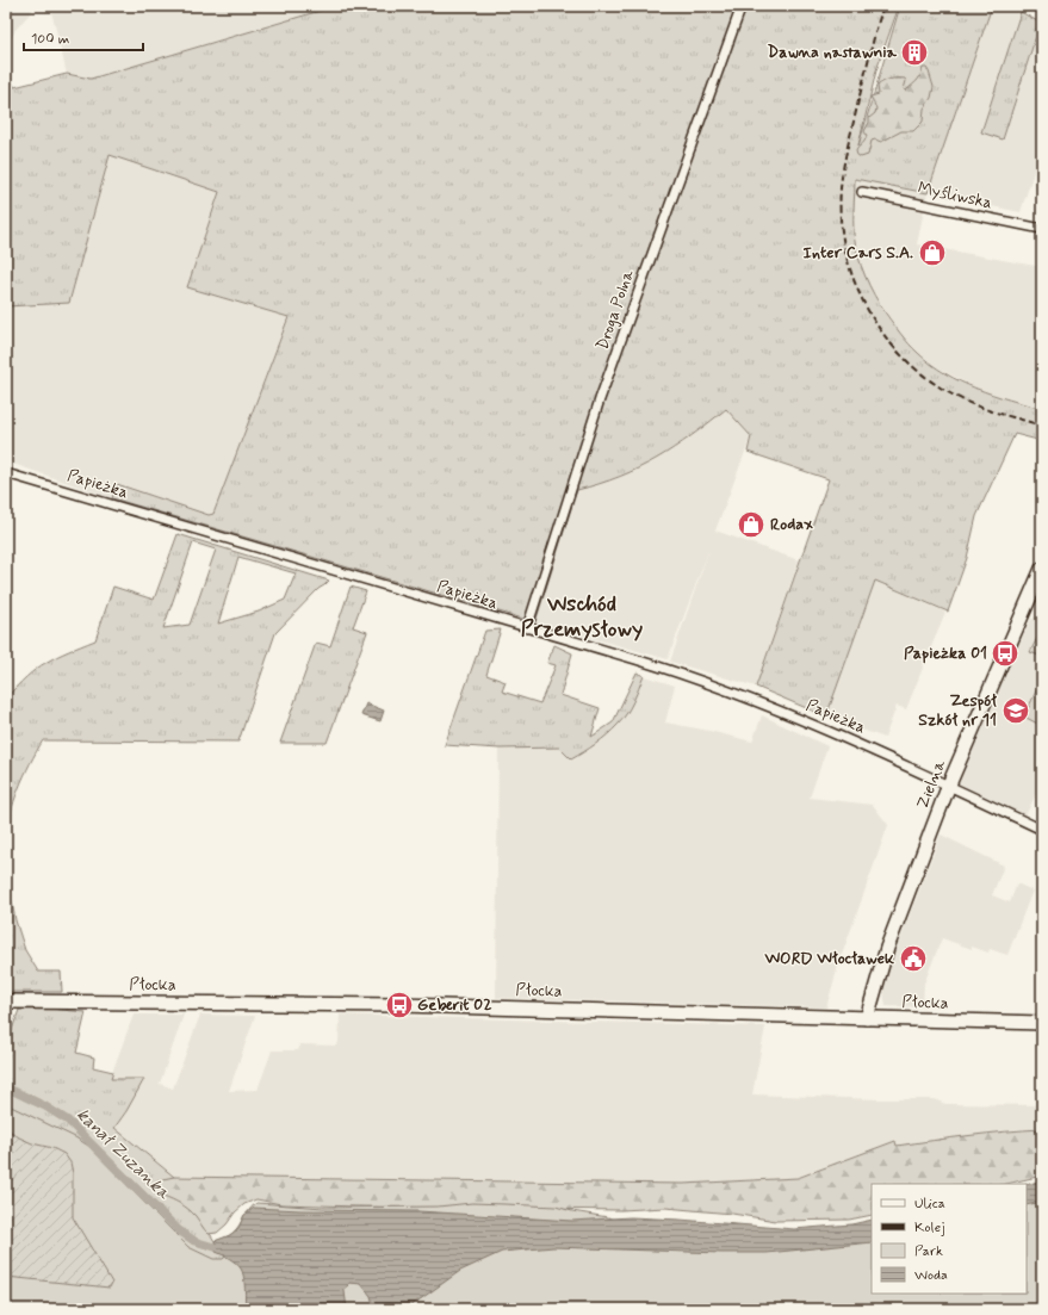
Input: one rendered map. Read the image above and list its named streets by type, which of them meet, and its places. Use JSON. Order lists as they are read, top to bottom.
{
  "streets": {
    "street": [
      "Myśliwska",
      "Droga Polna",
      "Papieżka",
      "Zielna",
      "Płocka"
    ]
  },
  "crossings": [
    ["Droga Polna", "Papieżka"],
    ["Papieżka", "Zielna"],
    ["Zielna", "Płocka"]
  ],
  "districts": ["Wschód Przemysłowy"],
  "water": ["kanał Zuzanka"],
  "places": {
    "building": ["Dawna nastawnia"],
    "shop": ["Inter Cars S.A.", "Rodax"],
    "bus stop": ["Papieżka 01", "Geberit 02"],
    "school or university": ["Zespół Szkół nr 11"],
    "public building": ["WORD Włocławek"]
  },
  "legend": [
    "Ulica",
    "Kolej",
    "Park",
    "Woda"
  ],
  "scale_bar": "100 m"
}
